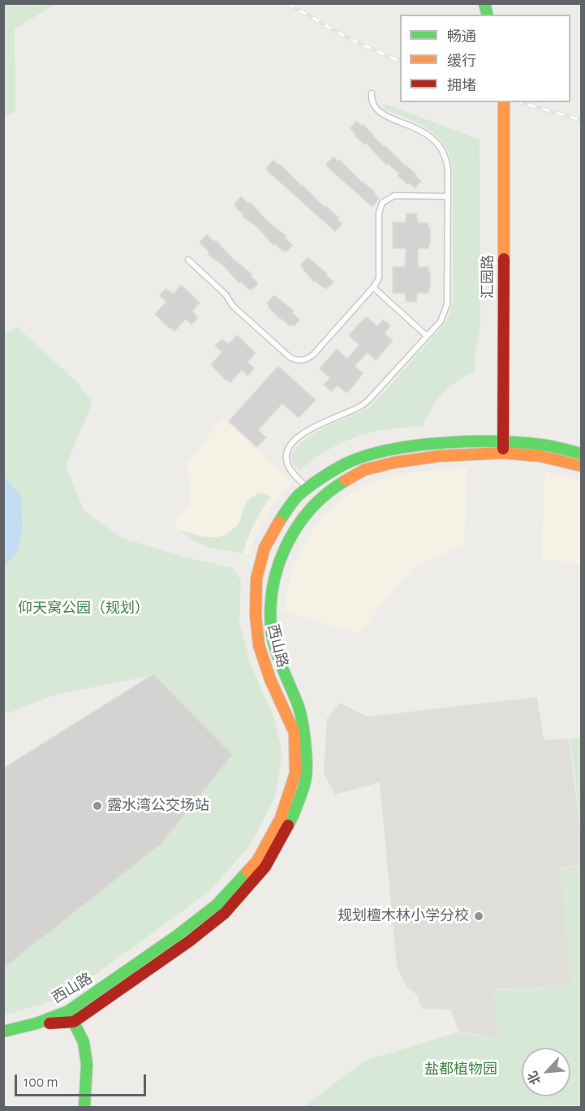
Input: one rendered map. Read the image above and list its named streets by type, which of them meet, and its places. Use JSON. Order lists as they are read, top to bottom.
{
  "streets": {
    "main road": ["汇园路", "西山路"]
  },
  "crossings": [
    ["汇园路", "西山路"]
  ],
  "parks": ["仰天窝公园（规划）", "盐都植物园"],
  "places": ["露水湾公交场站", "规划檀木林小学分校"],
  "legend": ["畅通", "缓行", "拥堵"],
  "scale_bar": "100 m",
  "north": "bottom left"
}
